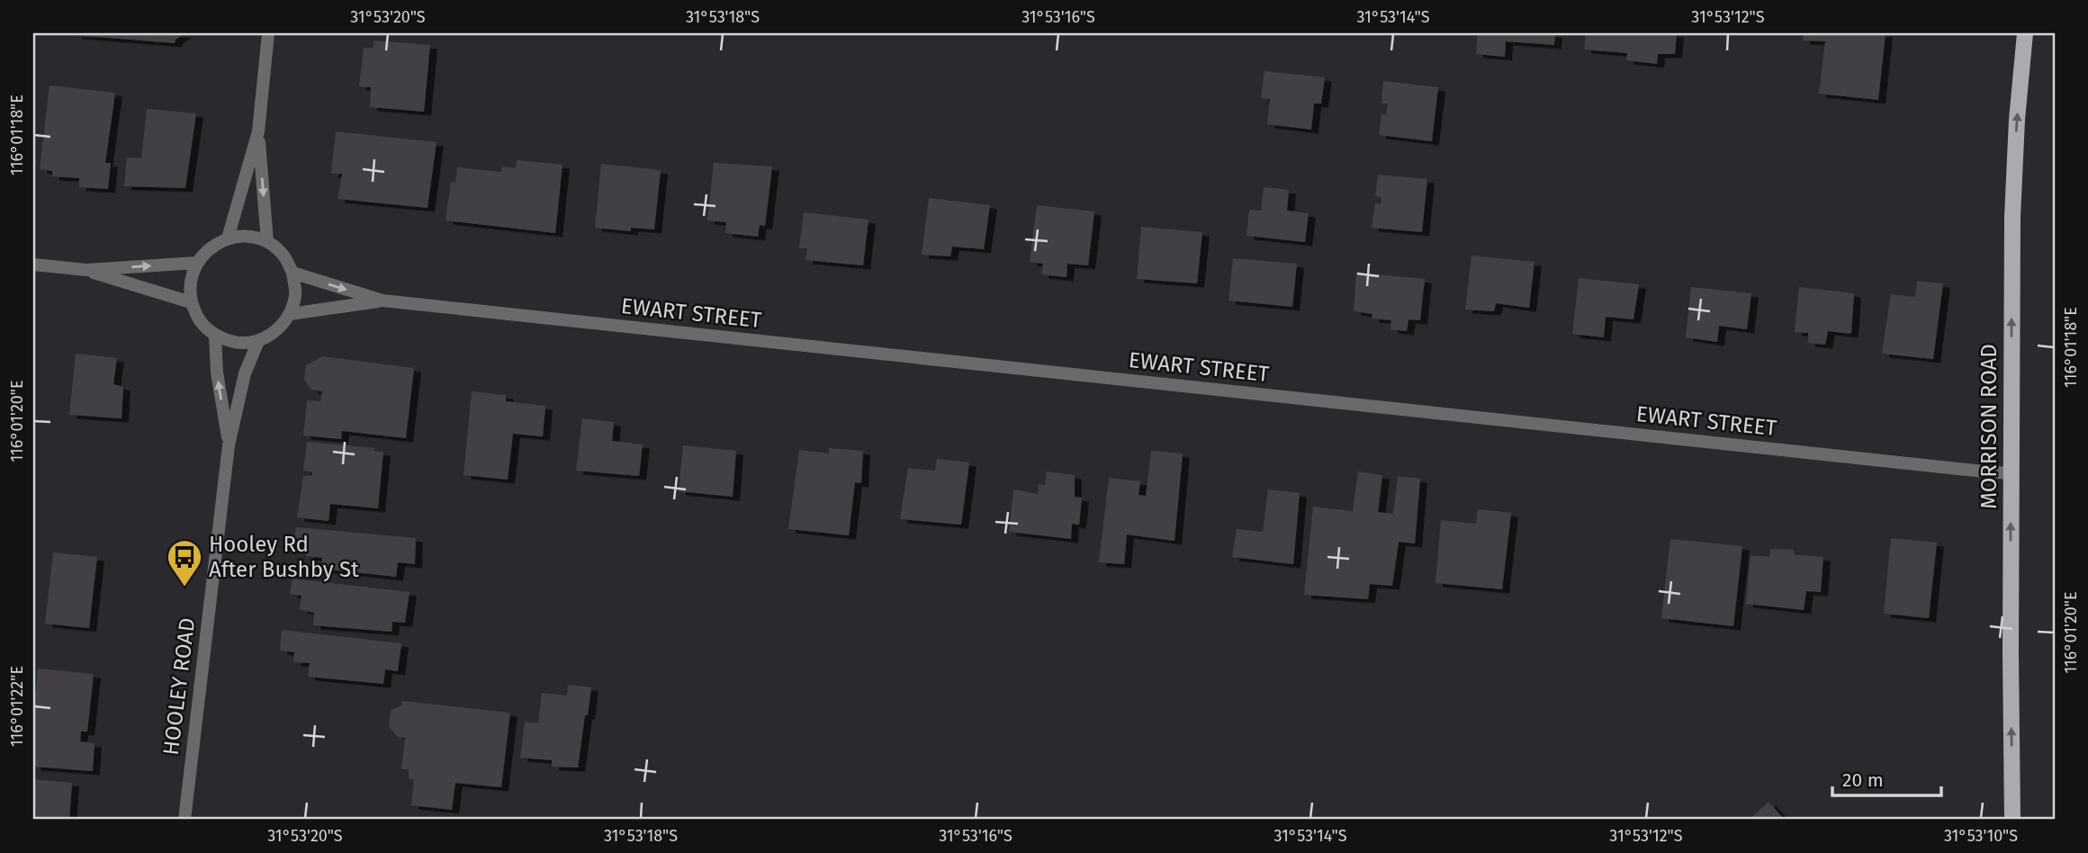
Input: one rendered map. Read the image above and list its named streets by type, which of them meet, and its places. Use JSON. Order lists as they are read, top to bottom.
{
  "streets": {
    "main road": ["MORRISON ROAD"],
    "street": ["EWART STREET", "HOOLEY ROAD"]
  },
  "crossings": [
    ["EWART STREET", "MORRISON ROAD"],
    ["EWART STREET", "HOOLEY ROAD"]
  ],
  "one_way": ["MORRISON ROAD"],
  "places": {
    "bus stop": ["Hooley Rd After Bushby St"]
  },
  "scale_bar": "20 m",
  "coordinates": [
    "31°53'20\"S",
    "31°53'18\"S",
    "31°53'16\"S",
    "31°53'14\"S",
    "31°53'12\"S",
    "116°01'18\"E",
    "116°01'20\"E",
    "116°01'22\"E",
    "31°53'10\"S"
  ]
}
